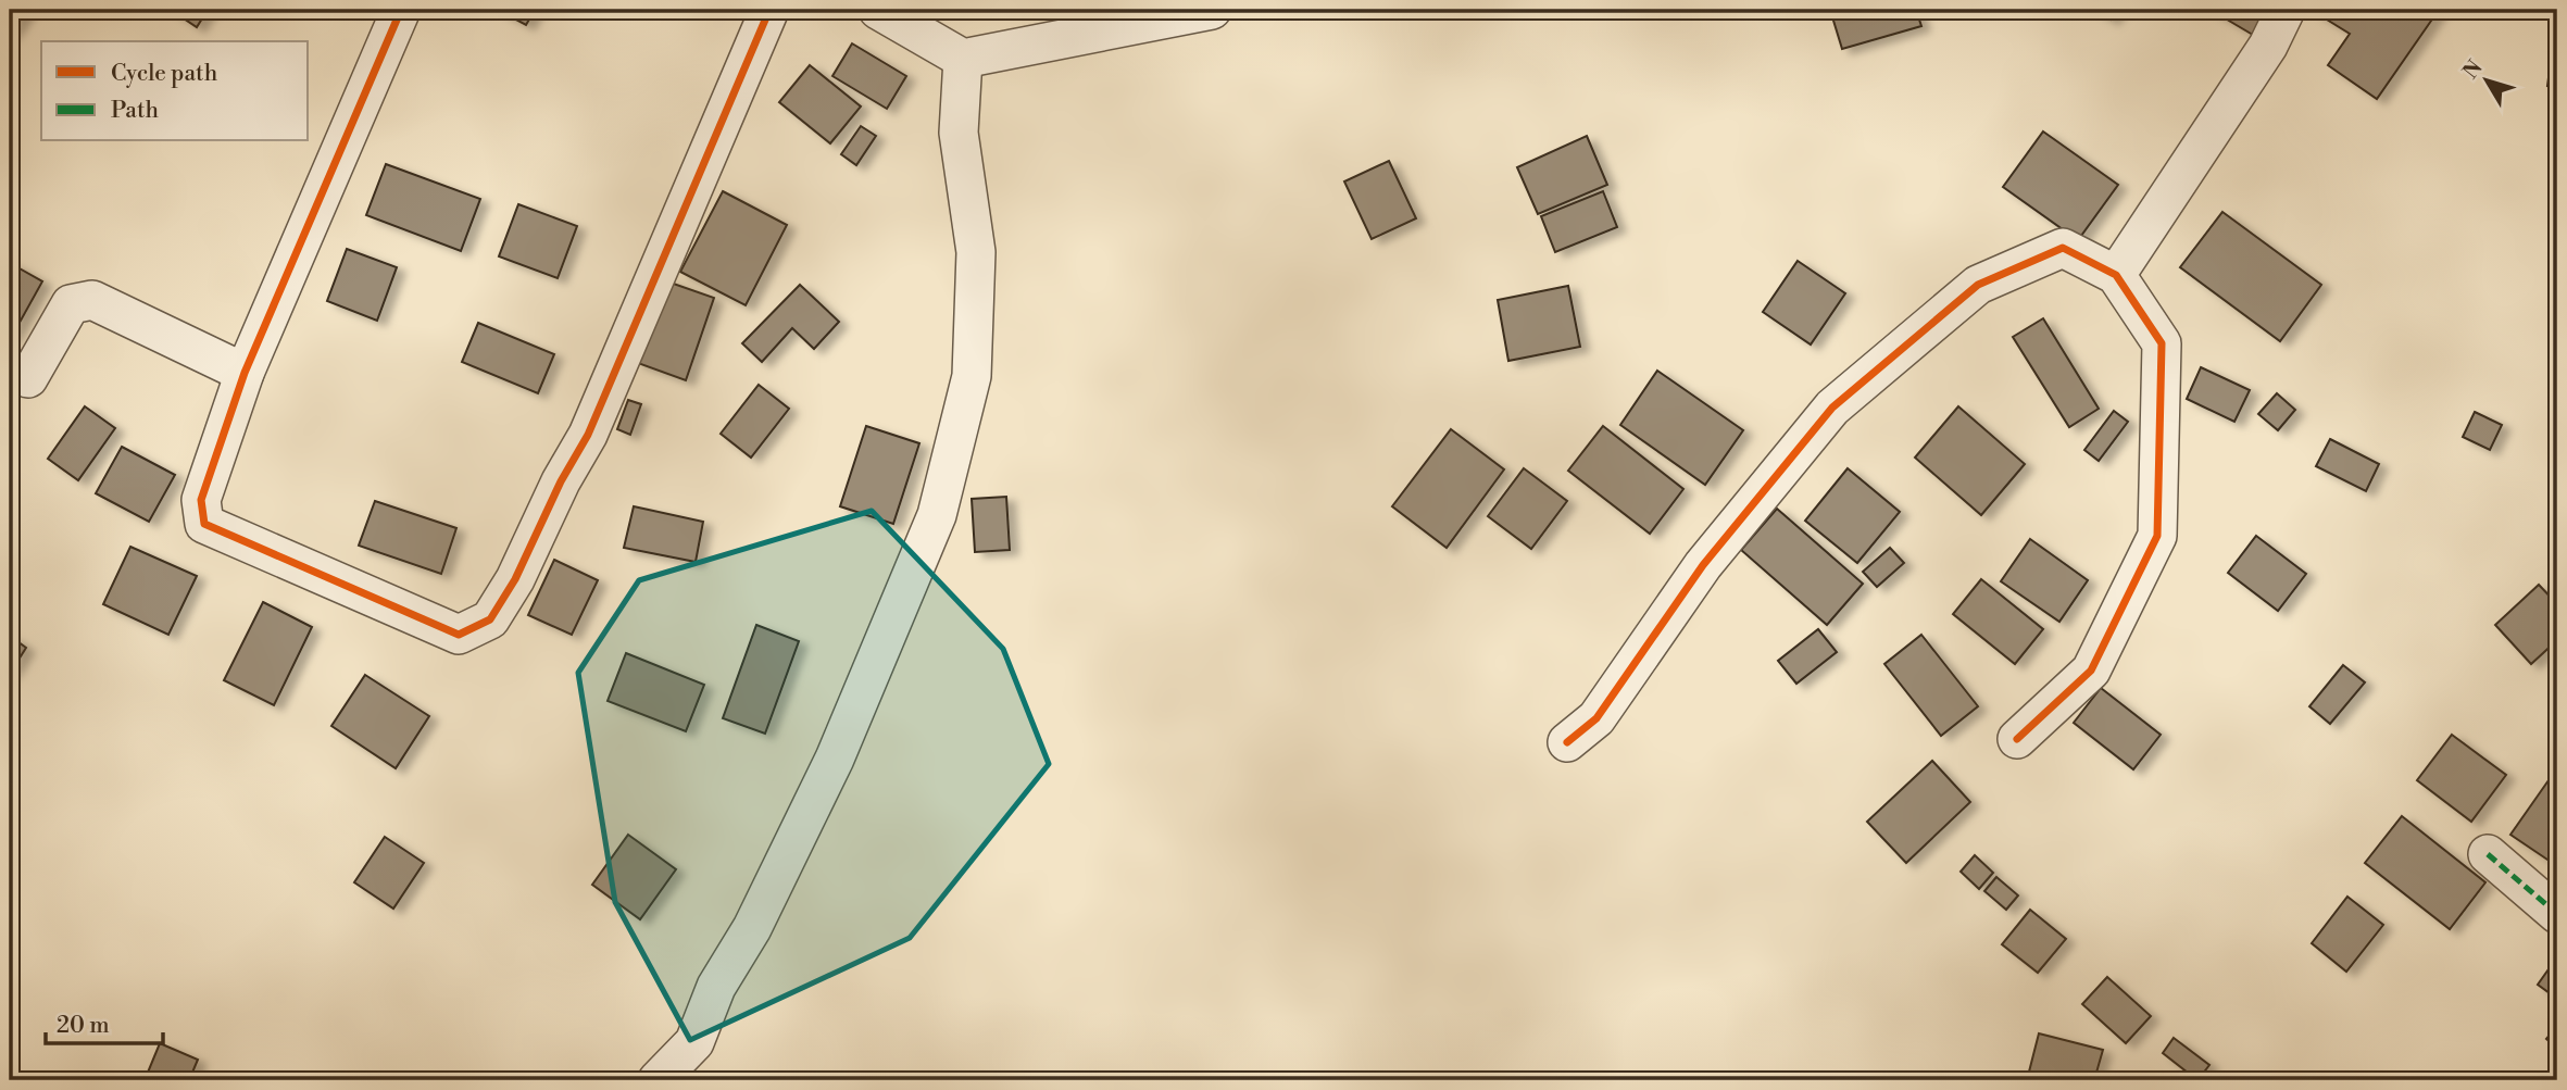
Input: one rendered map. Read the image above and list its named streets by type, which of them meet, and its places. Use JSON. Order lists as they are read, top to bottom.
{
  "legend": ["Cycle path", "Path"],
  "scale_bar": "20 m",
  "north": "top left"
}
